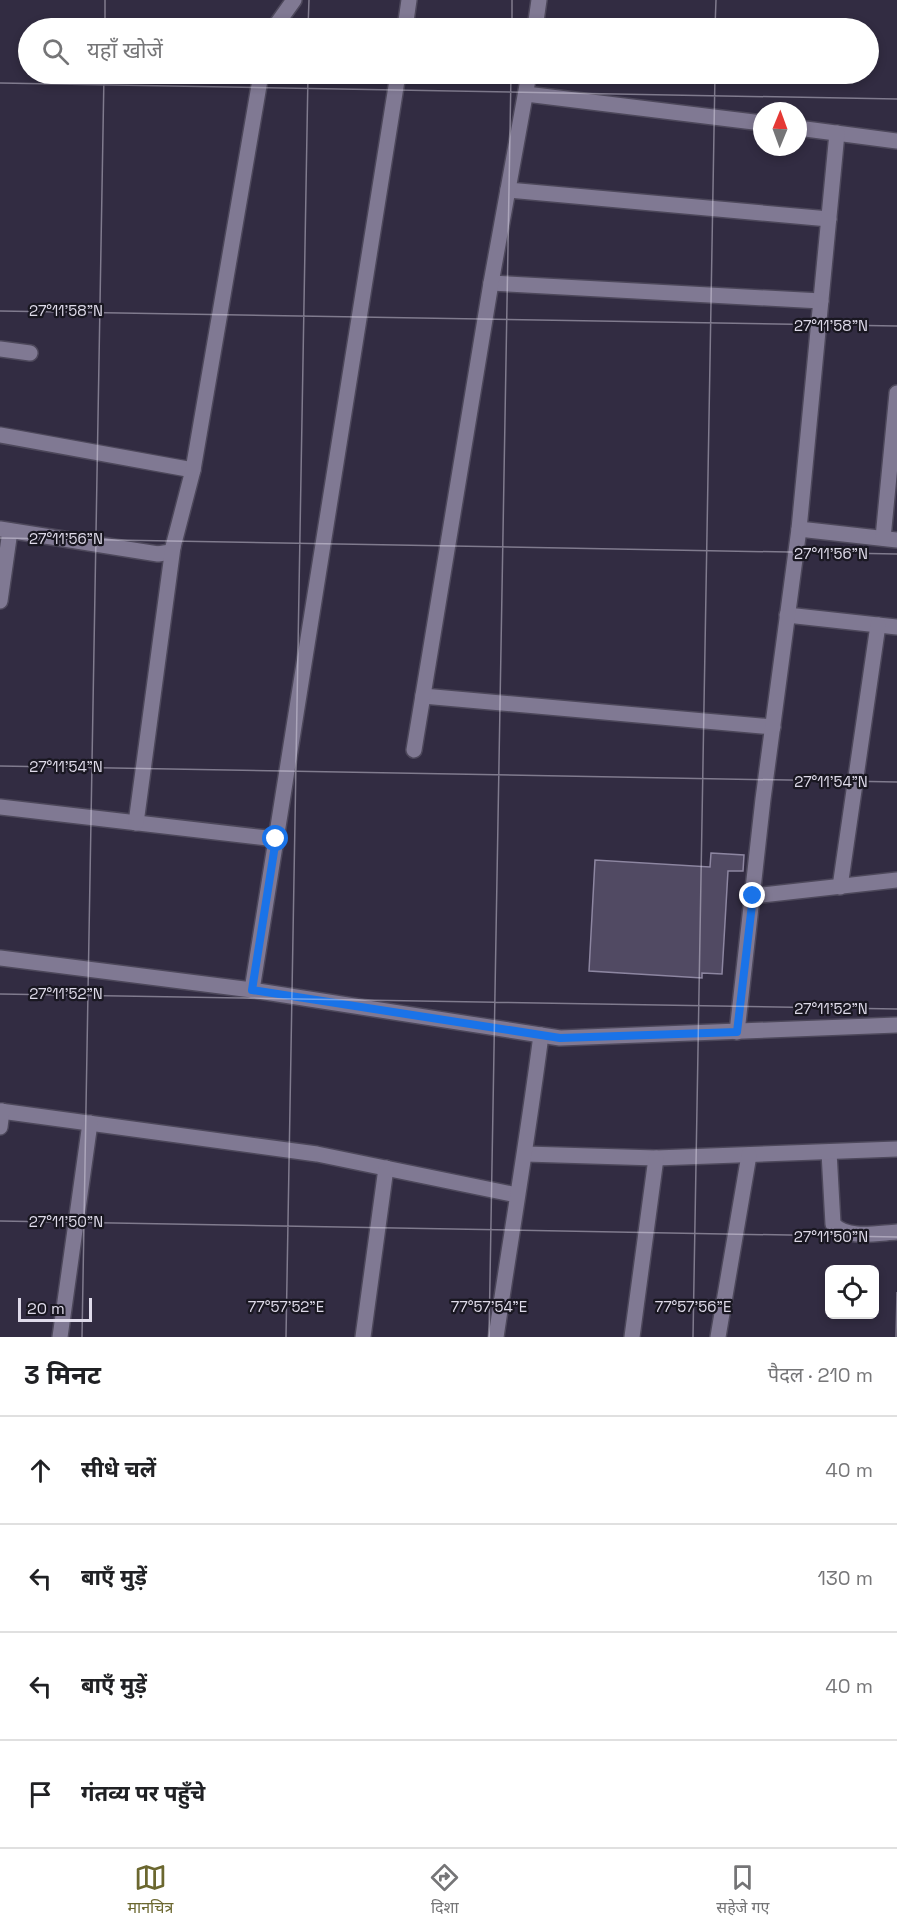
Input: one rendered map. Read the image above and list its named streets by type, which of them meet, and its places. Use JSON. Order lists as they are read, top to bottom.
{
  "scale_bar": "20 m",
  "north": "top",
  "page": {
    "search": "यहाँ खोजें",
    "scale": "20 m",
    "heading": ["3 मिनट", "पैदल · 210 m"],
    "list": [
      ["सीधे चलें", "40 m"],
      ["बाएँ मुड़ें", "130 m"],
      ["बाएँ मुड़ें", "40 m"],
      "गंतव्य पर पहुँचे"
    ],
    "nav": ["मानचित्र", "दिशा", "सहेजे गए"]
  },
  "coordinates": [
    "27°11'58\"N",
    "27°11'56\"N",
    "27°11'54\"N",
    "27°11'52\"N",
    "27°11'50\"N",
    "77°57'52\"E",
    "77°57'54\"E",
    "77°57'56\"E"
  ]
}
